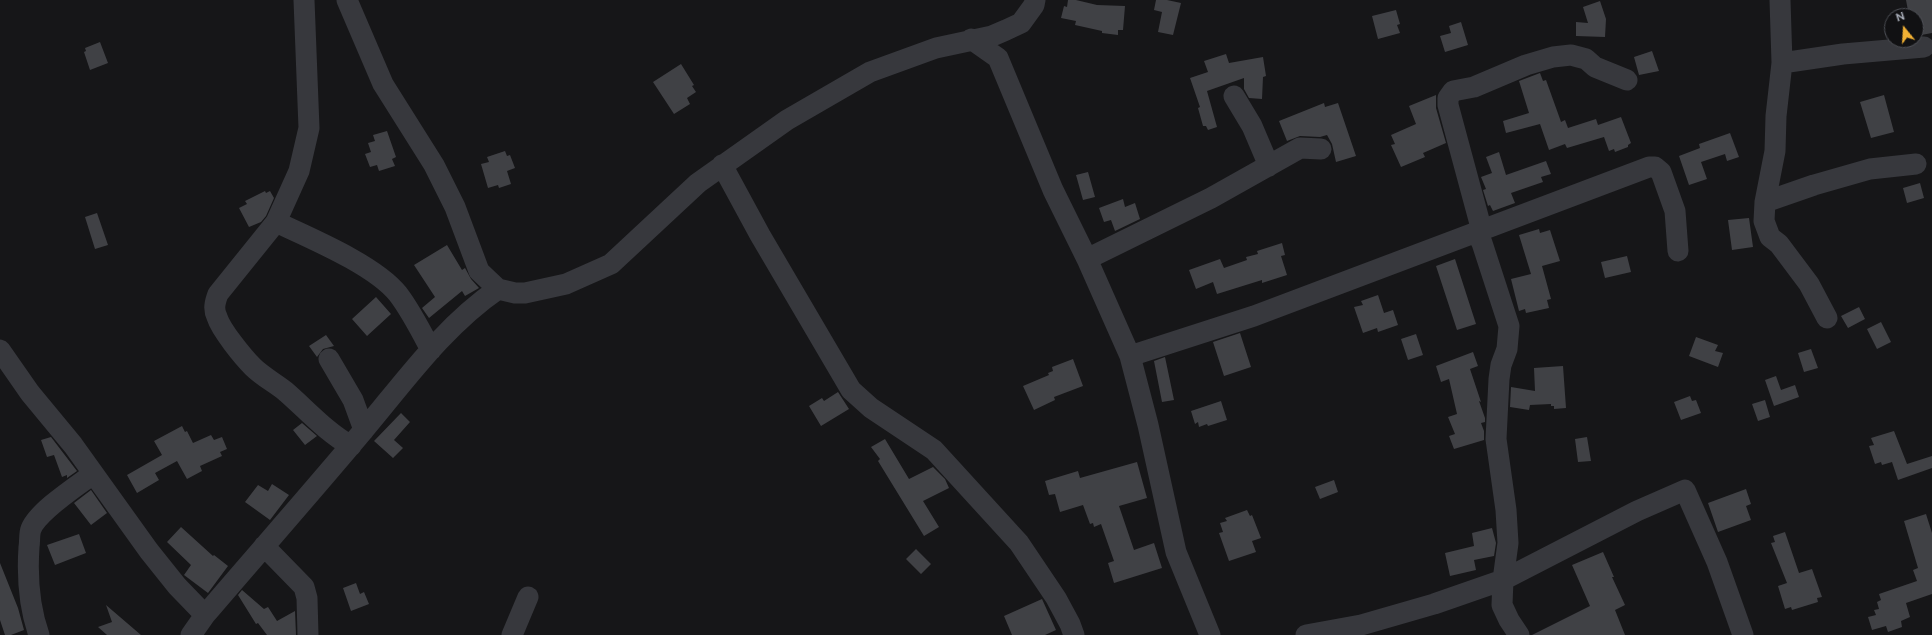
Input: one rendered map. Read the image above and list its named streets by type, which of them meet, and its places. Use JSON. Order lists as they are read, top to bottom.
{
  "north": "top"
}
